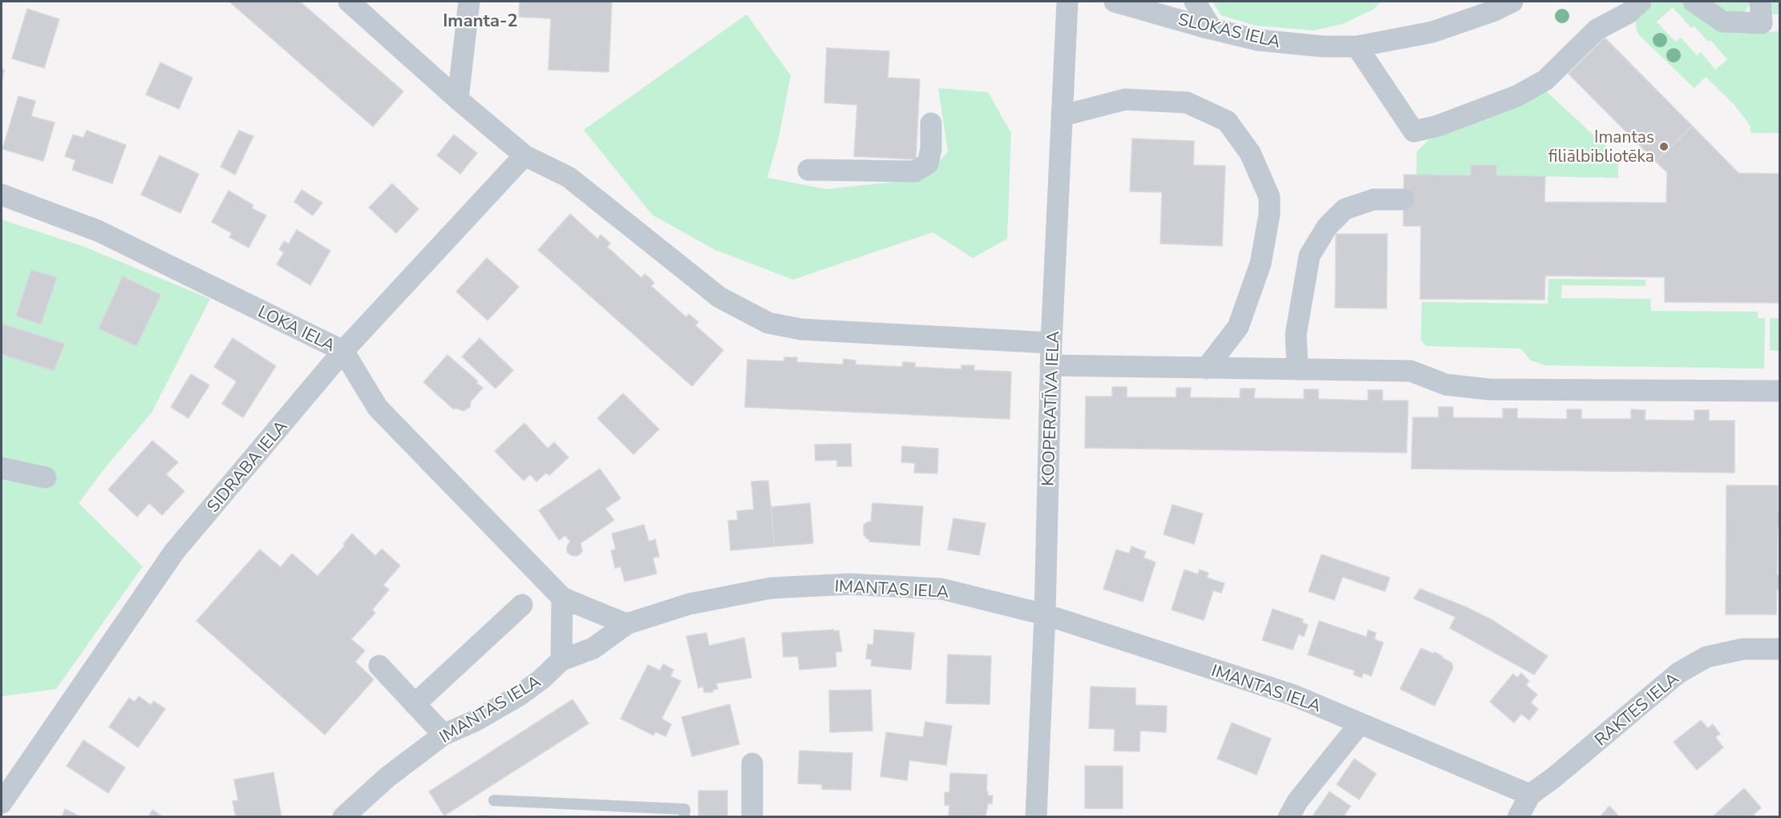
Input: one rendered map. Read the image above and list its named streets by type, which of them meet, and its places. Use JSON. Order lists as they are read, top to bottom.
{
  "streets": {
    "street": [
      "SLOKAS IELA",
      "LOKA IELA",
      "KOOPERATĪVA IELA",
      "SIDRABA IELA",
      "IMANTAS IELA",
      "RAKTES IELA"
    ]
  },
  "crossings": [
    ["LOKA IELA", "SIDRABA IELA"],
    ["LOKA IELA", "IMANTAS IELA"],
    ["KOOPERATĪVA IELA", "IMANTAS IELA"],
    ["IMANTAS IELA", "RAKTES IELA"]
  ],
  "districts": ["Imanta-2"],
  "places": ["Imantas filiālbibliotēka"]
}
